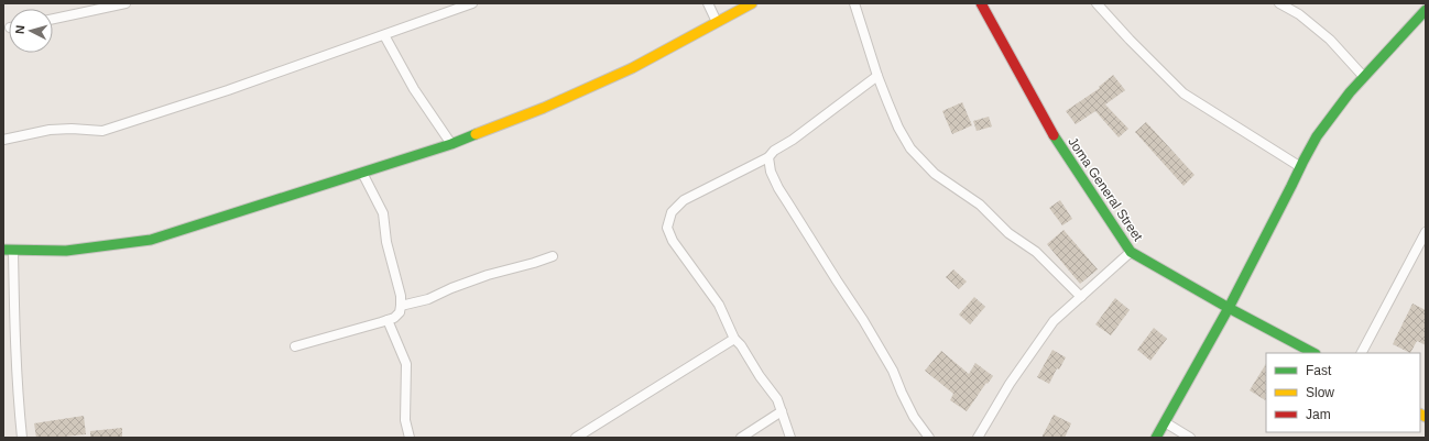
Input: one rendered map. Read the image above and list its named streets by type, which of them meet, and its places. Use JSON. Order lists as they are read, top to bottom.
{
  "streets": {
    "street": ["Joma General Street"]
  },
  "legend": ["Fast", "Slow", "Jam"],
  "north": "left"
}
